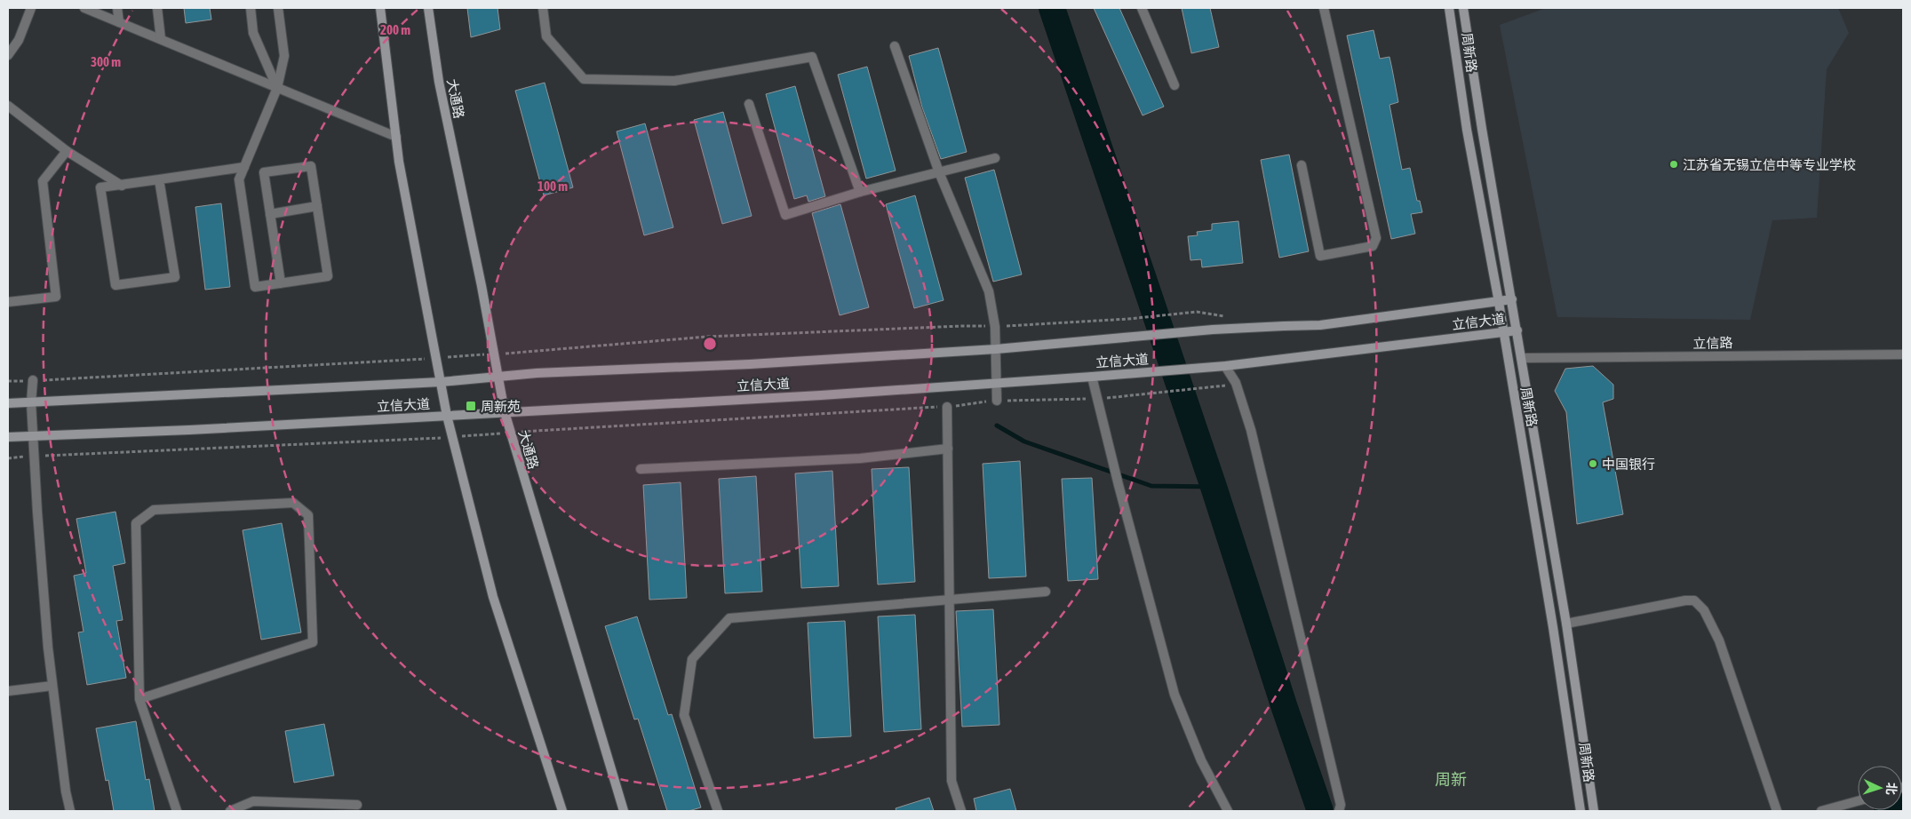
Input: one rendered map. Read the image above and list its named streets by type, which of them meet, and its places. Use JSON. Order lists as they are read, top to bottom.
{
  "streets": {
    "street": [
      "周新路",
      "大通路",
      "立信大道",
      "立信路"
    ]
  },
  "crossings": [
    ["周新路", "立信大道"],
    ["周新路", "立信路"],
    ["大通路", "立信大道"]
  ],
  "districts": ["周新"],
  "places": {
    "other": ["江苏省无锡立信中等专业学校", "中国银行"],
    "transit": ["周新苑"]
  },
  "north": "right",
  "rings": ["200 m", "300 m", "100 m"]
}
